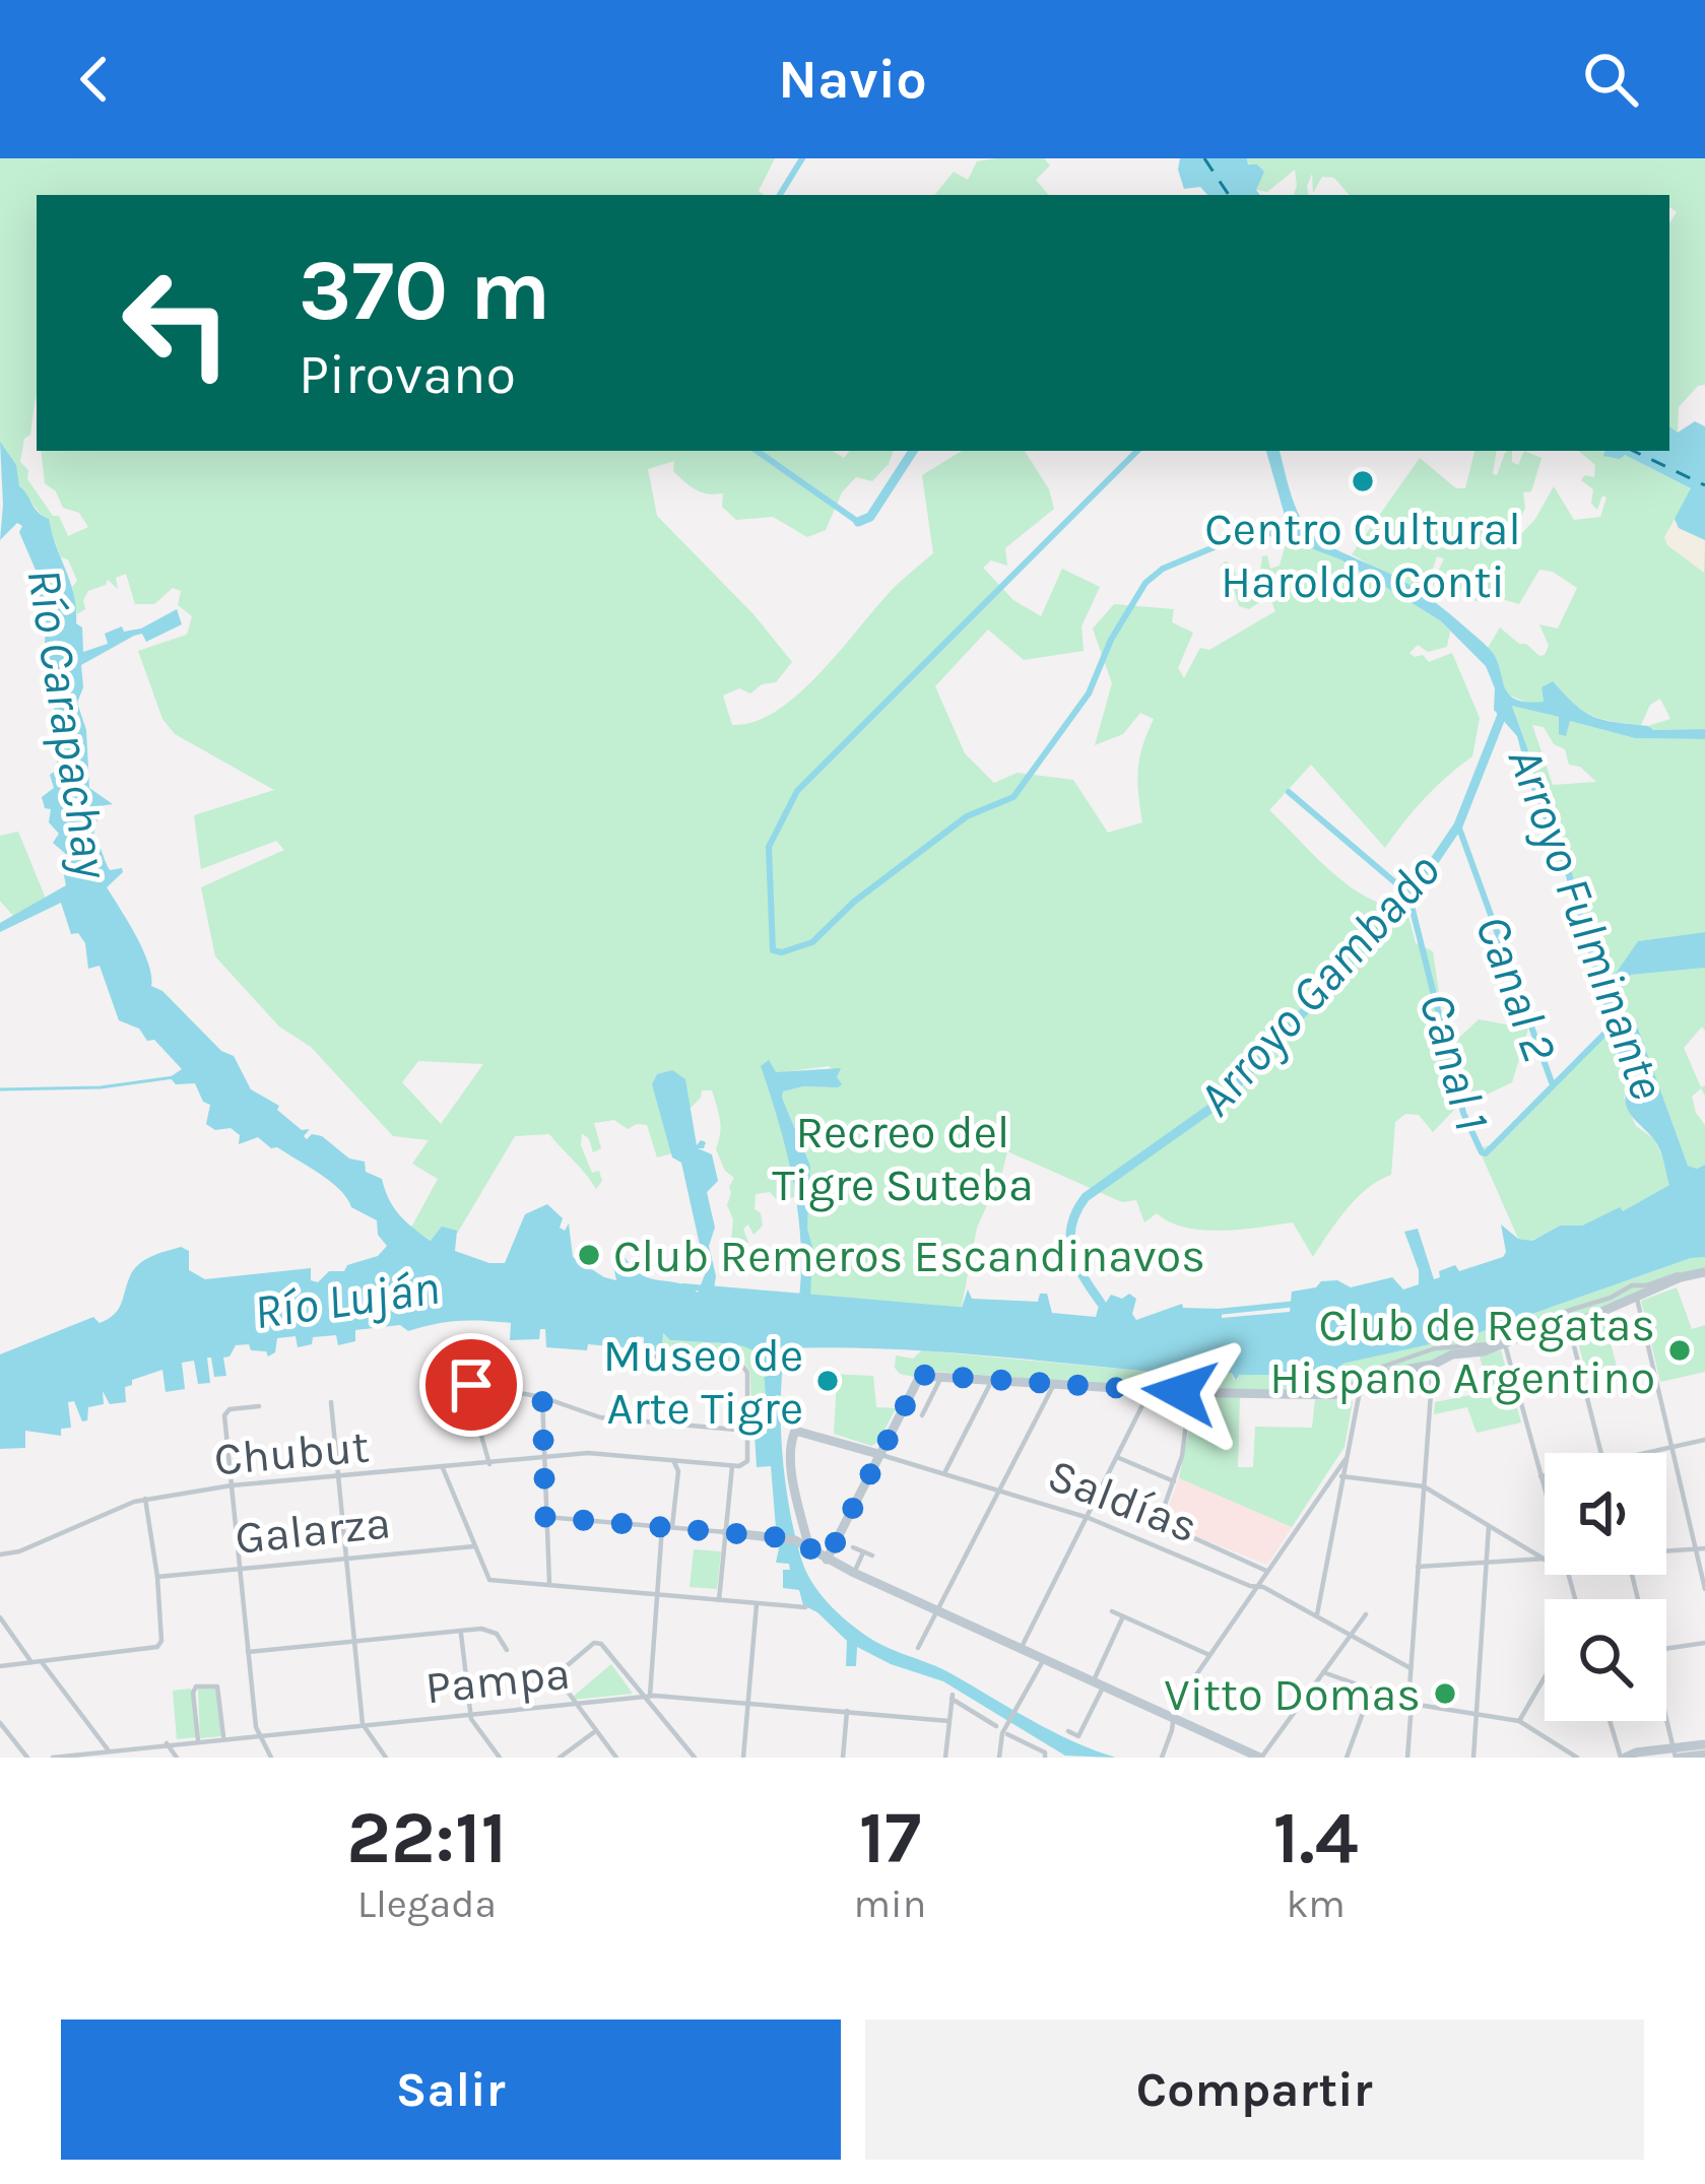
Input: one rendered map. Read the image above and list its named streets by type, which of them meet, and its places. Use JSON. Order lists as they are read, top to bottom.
{
  "streets": {
    "street": [
      "Chubut",
      "Saldías",
      "Galarza",
      "Pampa"
    ]
  },
  "water": [
    "Río Carapachay",
    "Arroyo Fulminante",
    "Arroyo Gambado",
    "Canal 2",
    "Canal 1",
    "Río Luján"
  ],
  "parks": ["Recreo del Tigre Suteba"],
  "places": [
    "Centro Cultural Haroldo Conti",
    "Club Remeros Escandinavos",
    "Club de Regatas Hispano Argentino",
    "Museo de Arte Tigre",
    "Vitto Domas"
  ],
  "page": {
    "header": "Navio",
    "turn": ["370 m", "Pirovano"],
    "eta": [
      "22:11",
      "Llegada",
      "17",
      "min",
      "1.4",
      "km"
    ],
    "buttons": ["Salir", "Compartir"]
  }
}
